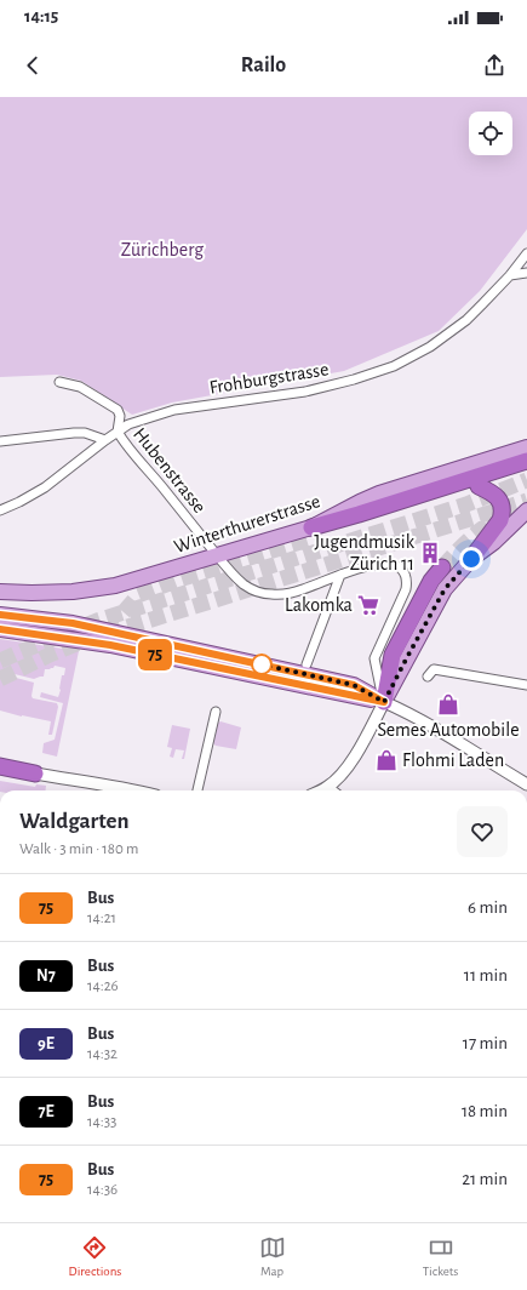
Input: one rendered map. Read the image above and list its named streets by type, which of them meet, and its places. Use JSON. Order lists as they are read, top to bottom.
{
  "streets": {
    "main road": ["Winterthurerstrasse"],
    "street": ["Frohburgstrasse", "Hubenstrasse"]
  },
  "crossings": [
    ["Frohburgstrasse", "Hubenstrasse"],
    ["Hubenstrasse", "Winterthurerstrasse"]
  ],
  "parks": ["Zürichberg"],
  "places": {
    "building": ["Jugendmusik Zürich 11"],
    "supermarket": ["Lakomka"],
    "shop": ["Semes Automobile", "Flohmi Laden"]
  },
  "lines": ["bus line 75"],
  "page": {
    "status": "14:15",
    "header": "Railo",
    "on_map": "75",
    "heading": ["Waldgarten", "Walk · 3 min · 180 m"],
    "list": [
      {
        "mark": "75",
        "name": "Bus",
        "note": "14:21",
        "value": "6 min"
      },
      {
        "mark": "N7",
        "name": "Bus",
        "note": "14:26",
        "value": "11 min"
      },
      {
        "mark": "9E",
        "name": "Bus",
        "note": "14:32",
        "value": "17 min"
      },
      {
        "mark": "7E",
        "name": "Bus",
        "note": "14:33",
        "value": "18 min"
      },
      {
        "mark": "75",
        "name": "Bus",
        "note": "14:36",
        "value": "21 min"
      }
    ],
    "tabs": ["Directions", "Map", "Tickets"]
  }
}
